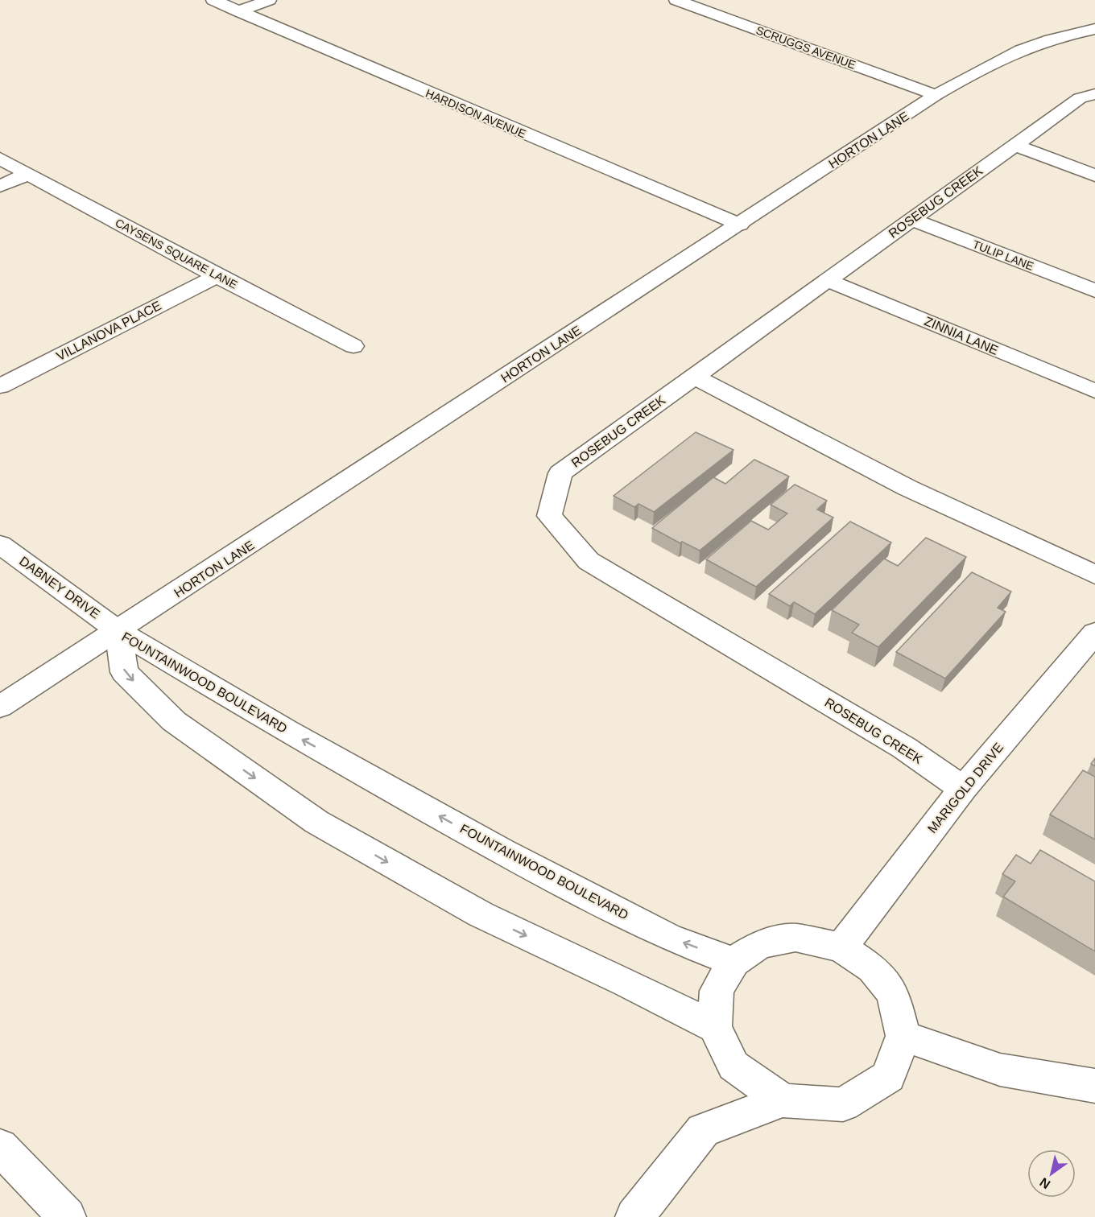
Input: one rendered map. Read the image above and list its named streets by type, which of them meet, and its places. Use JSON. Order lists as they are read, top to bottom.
{
  "streets": {
    "street": [
      "SCRUGGS AVENUE",
      "HARDISON AVENUE",
      "HORTON LANE",
      "ROSEBUG CREEK",
      "CAYSENS SQUARE LANE",
      "TULIP LANE",
      "VILLANOVA PLACE",
      "ZINNIA LANE",
      "DABNEY DRIVE",
      "FOUNTAINWOOD BOULEVARD",
      "MARIGOLD DRIVE"
    ]
  },
  "crossings": [
    ["SCRUGGS AVENUE", "HORTON LANE"],
    ["HARDISON AVENUE", "HORTON LANE"],
    ["HORTON LANE", "DABNEY DRIVE"],
    ["HORTON LANE", "FOUNTAINWOOD BOULEVARD"],
    ["ROSEBUG CREEK", "TULIP LANE"],
    ["ROSEBUG CREEK", "ZINNIA LANE"],
    ["ROSEBUG CREEK", "MARIGOLD DRIVE"],
    ["CAYSENS SQUARE LANE", "VILLANOVA PLACE"],
    ["DABNEY DRIVE", "FOUNTAINWOOD BOULEVARD"]
  ],
  "north": "bottom left"
}
